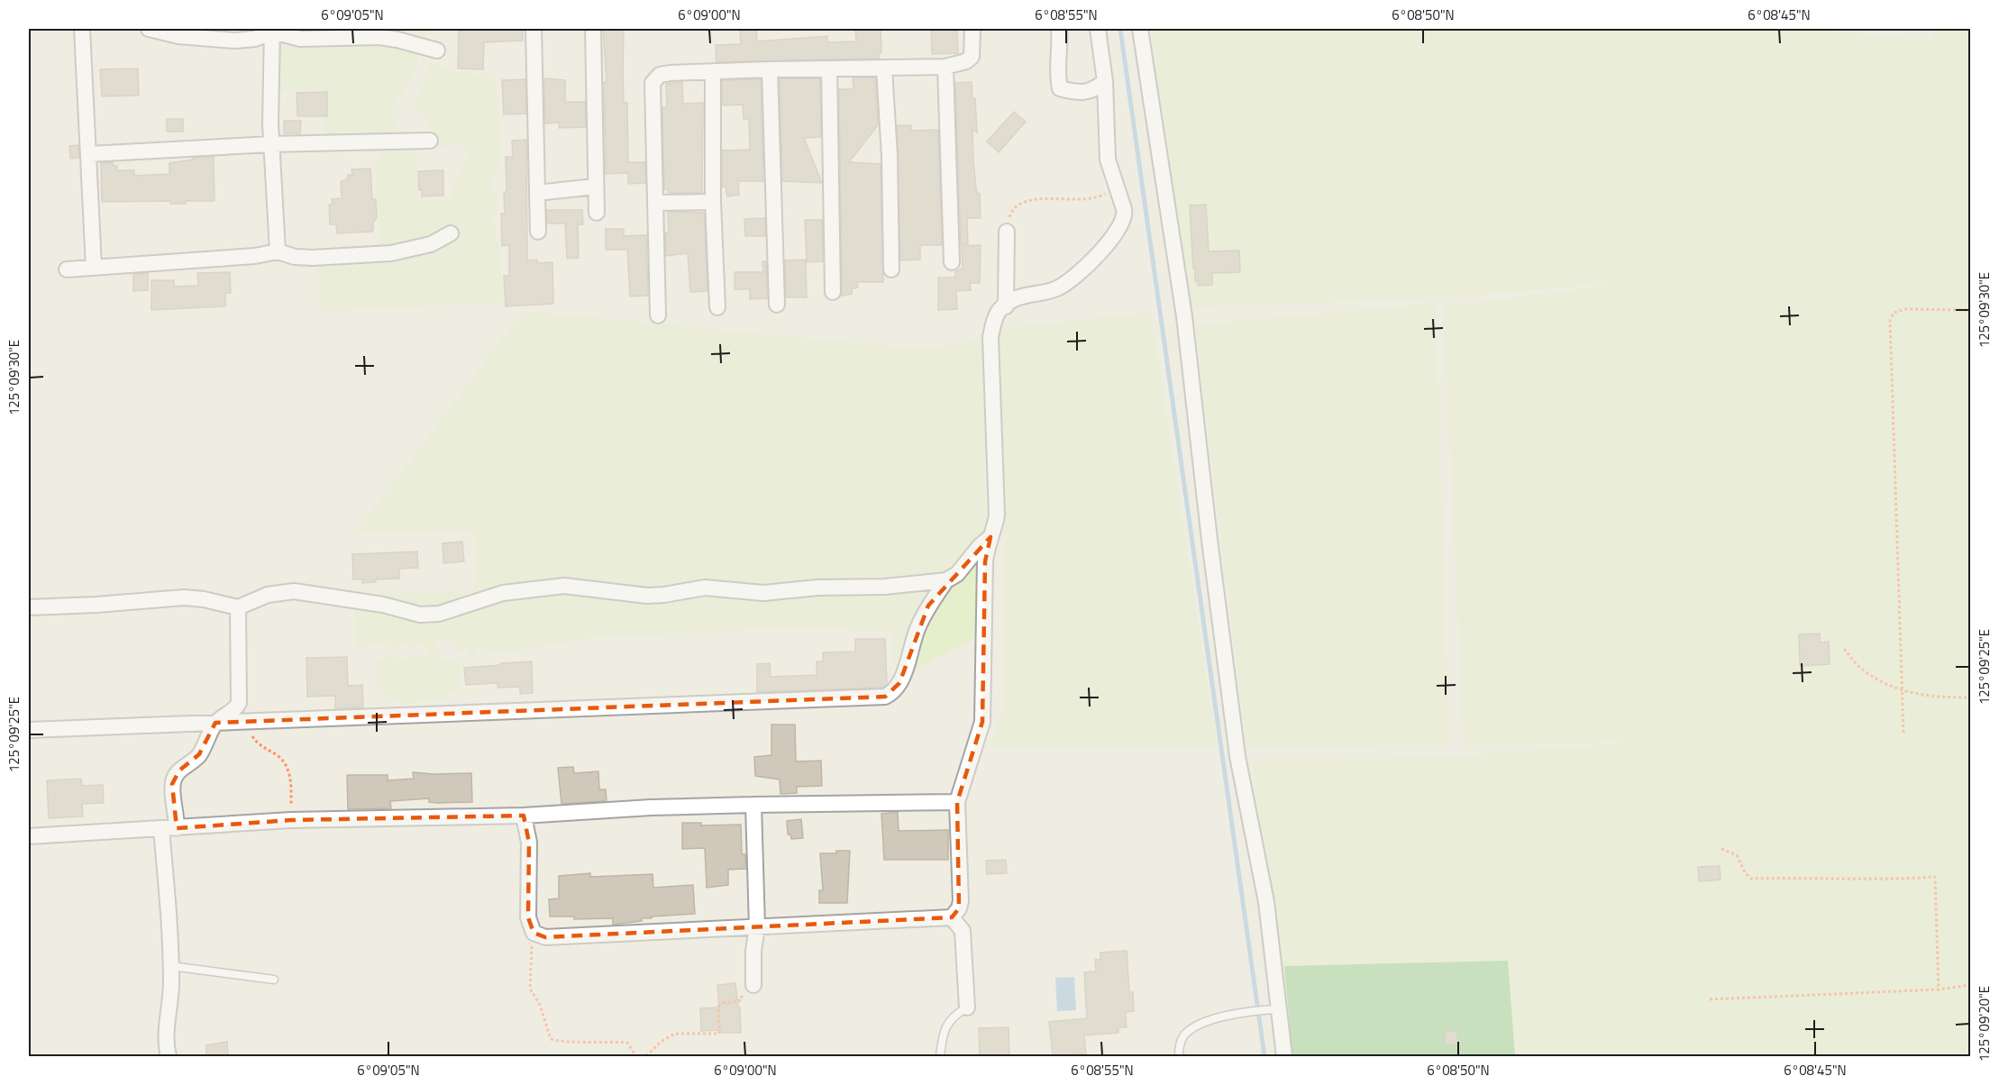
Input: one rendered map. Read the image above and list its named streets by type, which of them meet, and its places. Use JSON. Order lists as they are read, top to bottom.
{
  "coordinates": [
    "6°09'05\"N",
    "6°09'00\"N",
    "6°08'55\"N",
    "6°08'50\"N",
    "6°08'45\"N",
    "125°09'30\"E",
    "125°09'25\"E",
    "125°09'20\"E"
  ]
}
